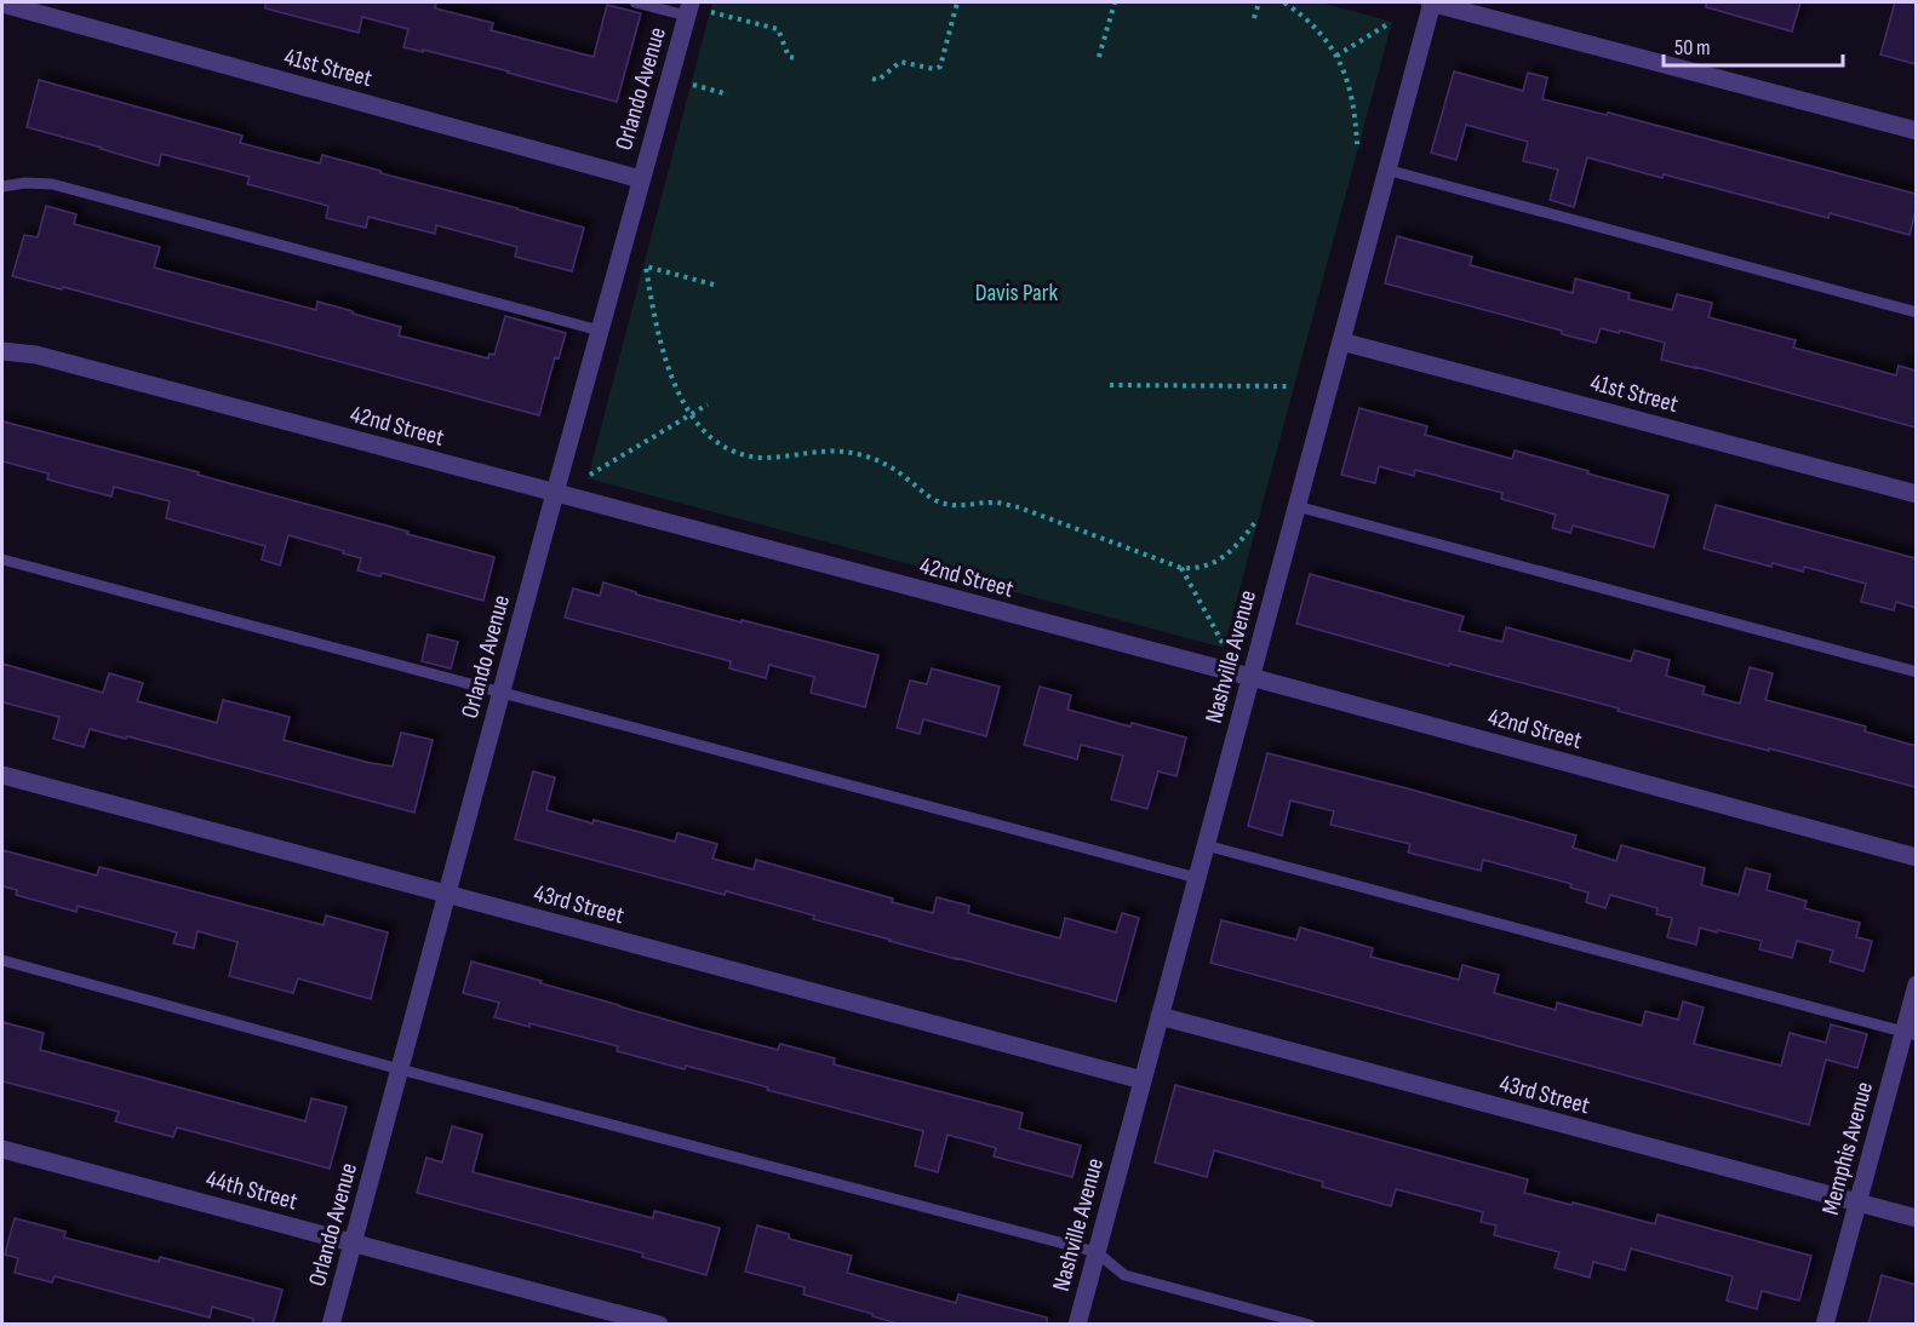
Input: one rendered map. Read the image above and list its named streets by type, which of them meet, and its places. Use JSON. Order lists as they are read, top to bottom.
{
  "streets": {
    "street": [
      "41st Street",
      "Orlando Avenue",
      "42nd Street",
      "Nashville Avenue",
      "43rd Street",
      "Memphis Avenue",
      "44th Street"
    ]
  },
  "crossings": [
    ["41st Street", "Orlando Avenue"],
    ["41st Street", "Nashville Avenue"],
    ["Orlando Avenue", "42nd Street"],
    ["Orlando Avenue", "43rd Street"],
    ["Orlando Avenue", "44th Street"],
    ["42nd Street", "Nashville Avenue"],
    ["Nashville Avenue", "43rd Street"],
    ["43rd Street", "Memphis Avenue"]
  ],
  "parks": ["Davis Park"],
  "scale_bar": "50 m"
}
